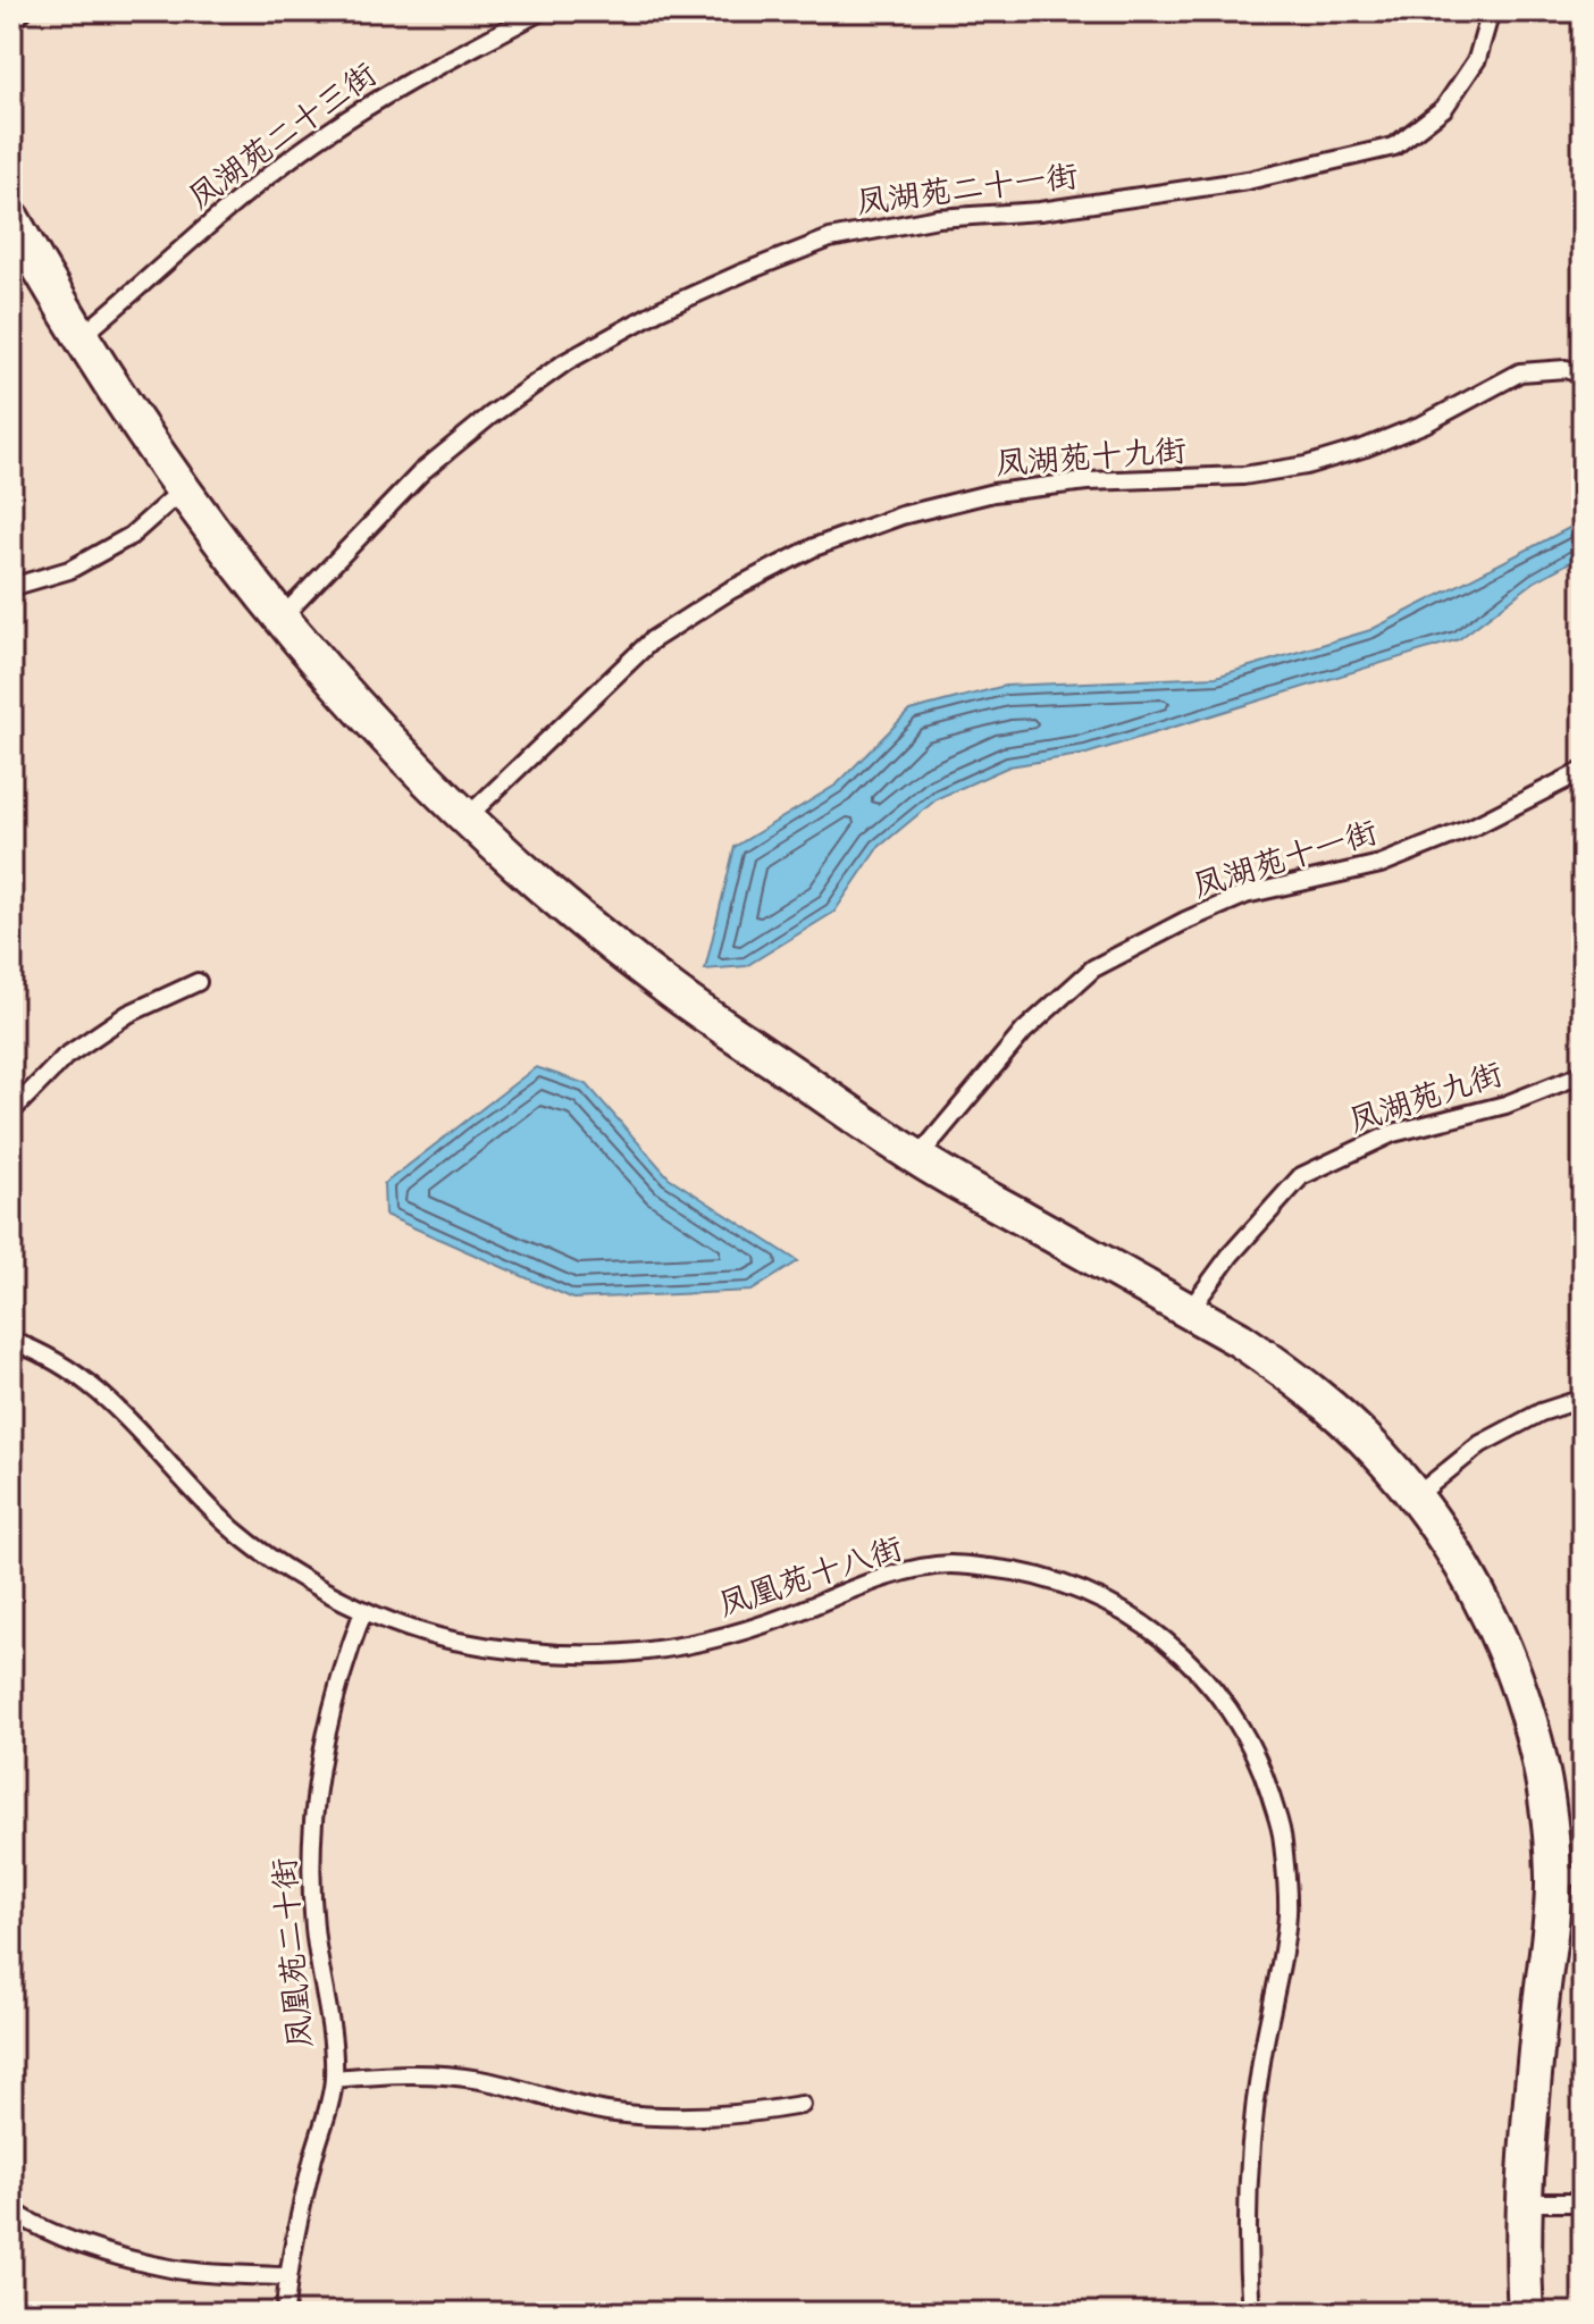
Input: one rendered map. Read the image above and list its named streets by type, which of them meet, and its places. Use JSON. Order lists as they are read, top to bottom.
{
  "streets": {
    "lane": [
      "凤湖苑二十三街",
      "凤湖苑二十一街",
      "凤湖苑十九街",
      "凤湖苑十一街",
      "凤湖苑九街",
      "凤凰苑十八街",
      "凤凰苑二十街"
    ]
  },
  "crossings": [
    ["凤凰苑十八街", "凤凰苑二十街"]
  ]
}
